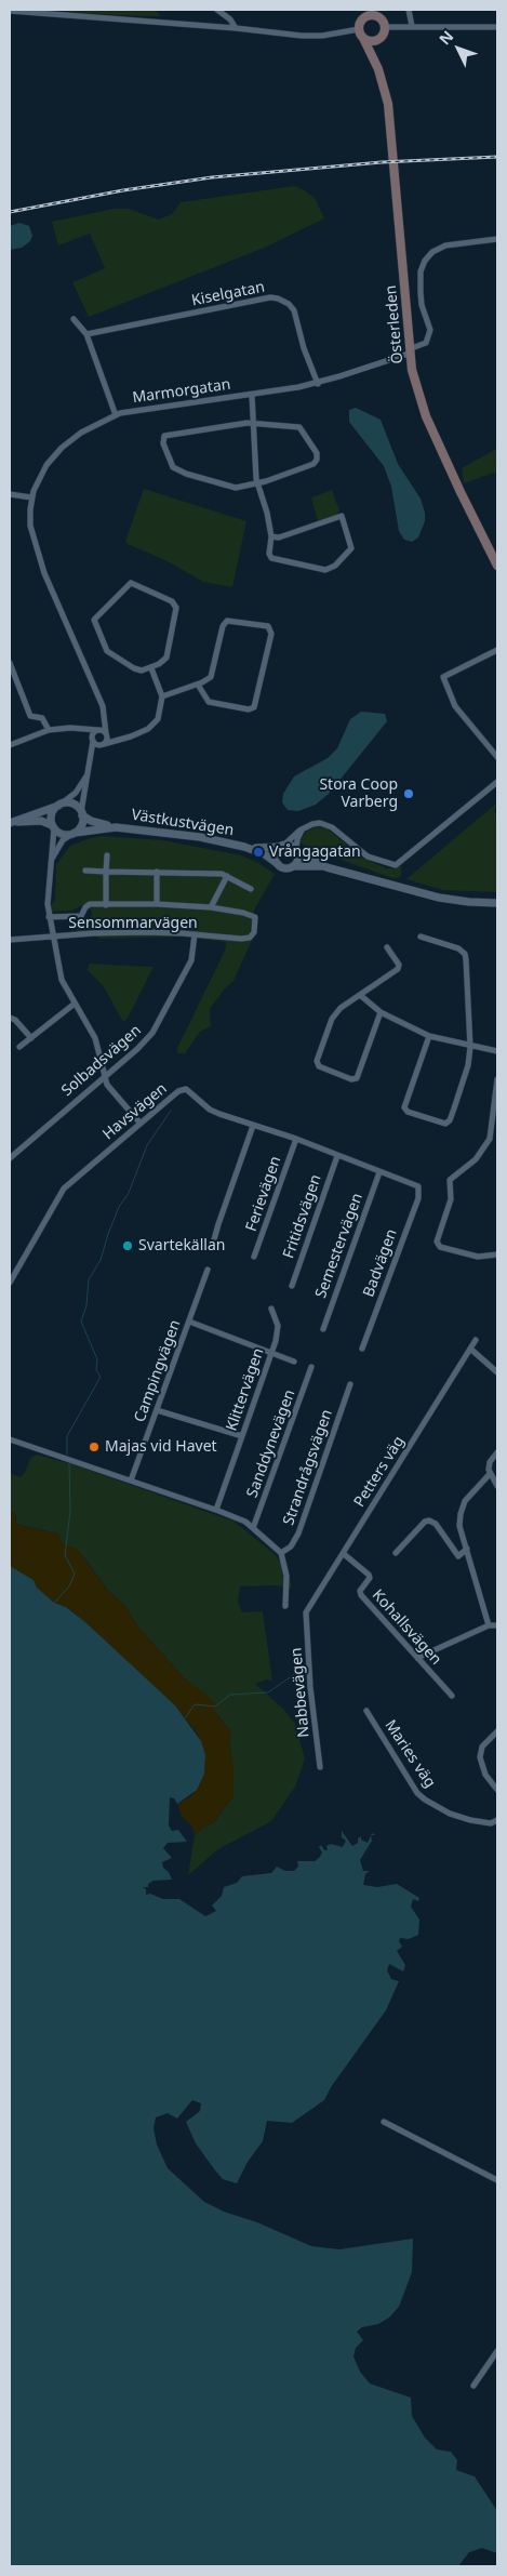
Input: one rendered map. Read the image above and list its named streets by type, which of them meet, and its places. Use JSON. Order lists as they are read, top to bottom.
{
  "streets": {
    "main road": ["Österleden"],
    "street": [
      "Kiselgatan",
      "Marmorgatan",
      "Västkustvägen",
      "Sensommarvägen",
      "Solbadsvägen",
      "Havsvägen",
      "Ferievägen",
      "Fritidsvägen",
      "Semestervägen",
      "Badvägen",
      "Campingvägen",
      "Klittervägen",
      "Sanddynevägen",
      "Strandrågsvägen",
      "Petters väg",
      "Kohallsvägen",
      "Nabbevägen",
      "Maries väg"
    ]
  },
  "crossings": [
    ["Kiselgatan", "Marmorgatan"],
    ["Österleden", "Marmorgatan"],
    ["Sensommarvägen", "Solbadsvägen"],
    ["Havsvägen", "Ferievägen"],
    ["Havsvägen", "Fritidsvägen"],
    ["Havsvägen", "Semestervägen"],
    ["Havsvägen", "Badvägen"],
    ["Petters väg", "Kohallsvägen"],
    ["Petters väg", "Nabbevägen"]
  ],
  "places": [
    "Stora Coop Varberg",
    "Vrångagatan",
    "Svartekällan",
    "Majas vid Havet"
  ],
  "north": "top left"
}
